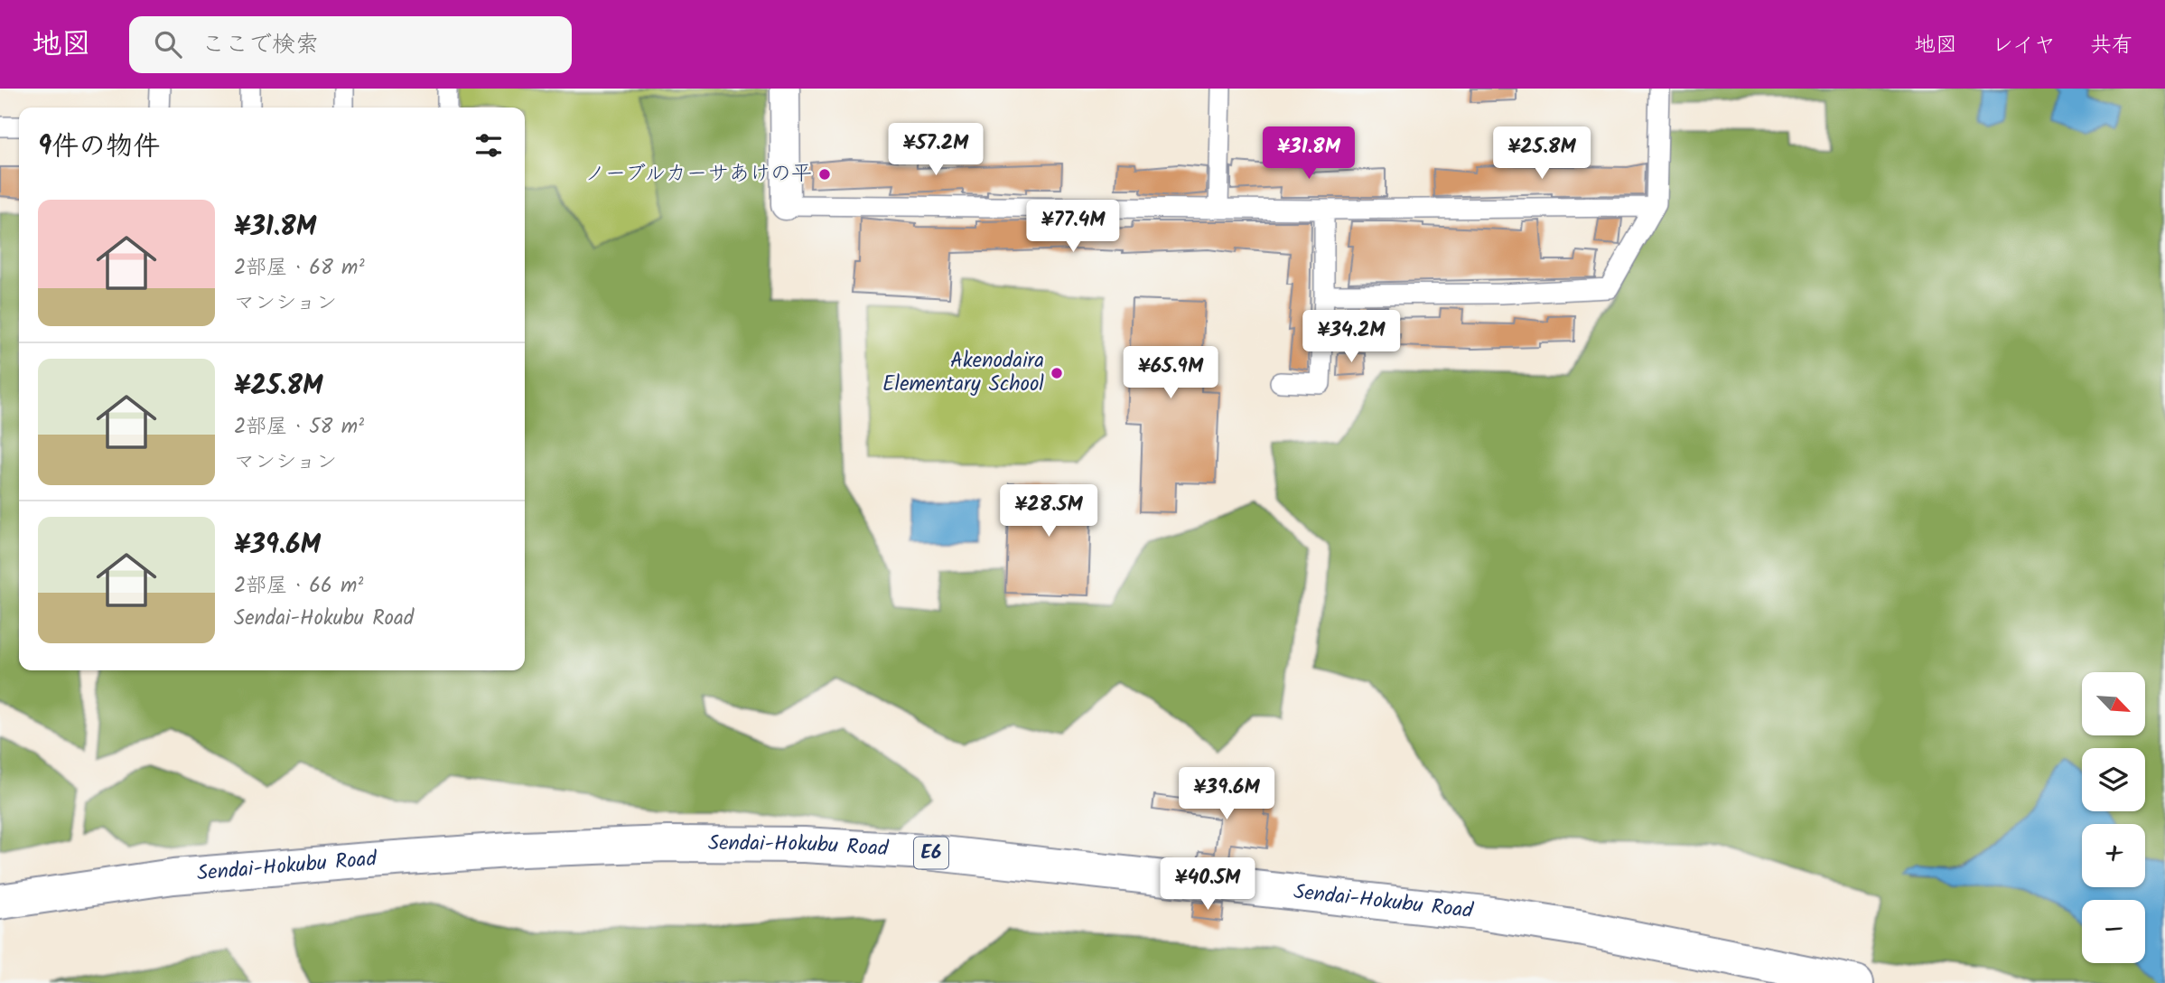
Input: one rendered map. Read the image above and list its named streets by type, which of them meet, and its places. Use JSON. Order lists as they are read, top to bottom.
{
  "streets": {
    "highway": ["Sendai-Hokubu Road", "E6"]
  },
  "places": ["ノーブルカーサあけの平", "Akenodaira Elementary School"],
  "north": "bottom right",
  "page": {
    "header": "地図",
    "search": "ここで検索",
    "nav": ["地図", "レイヤ", "共有"],
    "heading": "9件の物件",
    "price": [
      "¥57.2M",
      "¥31.8M",
      "¥25.8M",
      "¥77.4M",
      "¥34.2M",
      "¥65.9M",
      "¥28.5M",
      "¥39.6M",
      "¥40.5M"
    ],
    "list": [
      {
        "name": "¥31.8M",
        "note": "2部屋 · 68 m² · マンション"
      },
      {
        "name": "¥25.8M",
        "note": "2部屋 · 58 m² · マンション"
      },
      {
        "name": "¥39.6M",
        "note": "2部屋 · 66 m² · Sendai-Hokubu Road"
      }
    ],
    "map_buttons": ["+", "−"]
  }
}
